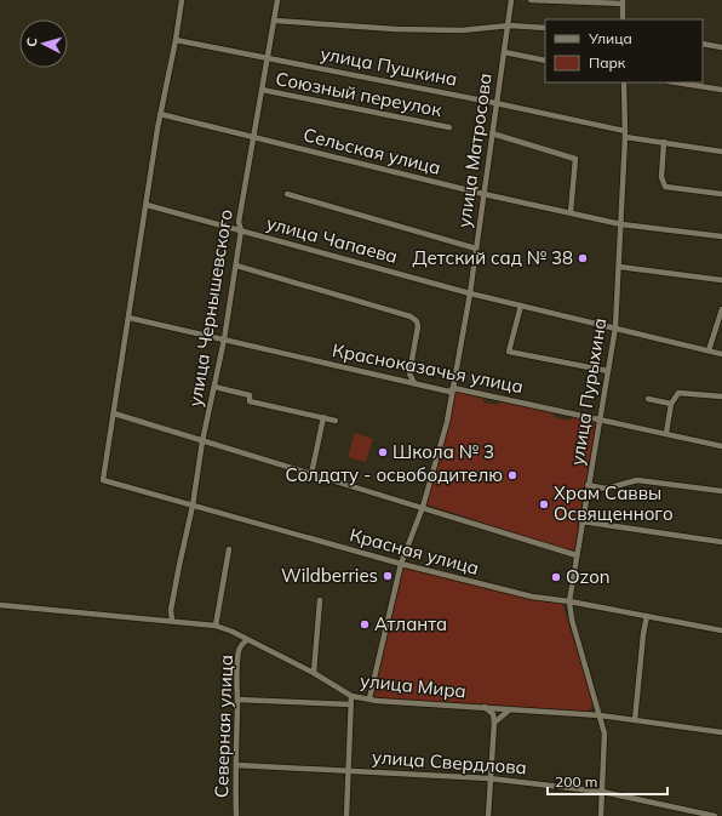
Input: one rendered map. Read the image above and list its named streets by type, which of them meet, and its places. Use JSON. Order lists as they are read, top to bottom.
{
  "streets": {
    "street": [
      "улица Пушкина",
      "Союзный переулок",
      "улица Матросова",
      "Сельская улица",
      "улица Чапаева",
      "улица Чернышевского",
      "Красноказачья улица",
      "улица Пурыхина",
      "Красная улица",
      "улица Мира",
      "Северная улица",
      "улица Свердлова"
    ]
  },
  "crossings": [
    ["улица Пушкина", "улица Матросова"],
    ["улица Пушкина", "улица Чернышевского"],
    ["улица Пушкина", "улица Пурыхина"],
    ["Союзный переулок", "улица Чернышевского"],
    ["улица Матросова", "Сельская улица"],
    ["улица Матросова", "улица Чапаева"],
    ["улица Матросова", "Красноказачья улица"],
    ["улица Матросова", "Красная улица"],
    ["улица Матросова", "улица Мира"],
    ["Сельская улица", "улица Чернышевского"],
    ["Сельская улица", "улица Пурыхина"],
    ["улица Чапаева", "улица Чернышевского"],
    ["улица Чапаева", "улица Пурыхина"],
    ["улица Чернышевского", "Красноказачья улица"],
    ["улица Чернышевского", "Красная улица"],
    ["улица Чернышевского", "улица Мира"],
    ["Красноказачья улица", "улица Пурыхина"],
    ["улица Пурыхина", "Красная улица"],
    ["улица Пурыхина", "улица Мира"],
    ["улица Пурыхина", "улица Свердлова"],
    ["улица Мира", "Северная улица"],
    ["Северная улица", "улица Свердлова"]
  ],
  "places": [
    "Детский сад № 38",
    "Школа № 3",
    "Солдату - освободителю",
    "Храм Саввы Освященного",
    "Wildberries",
    "Ozon",
    "Атланта"
  ],
  "legend": ["Улица", "Парк"],
  "scale_bar": "200 m",
  "north": "left"
}
